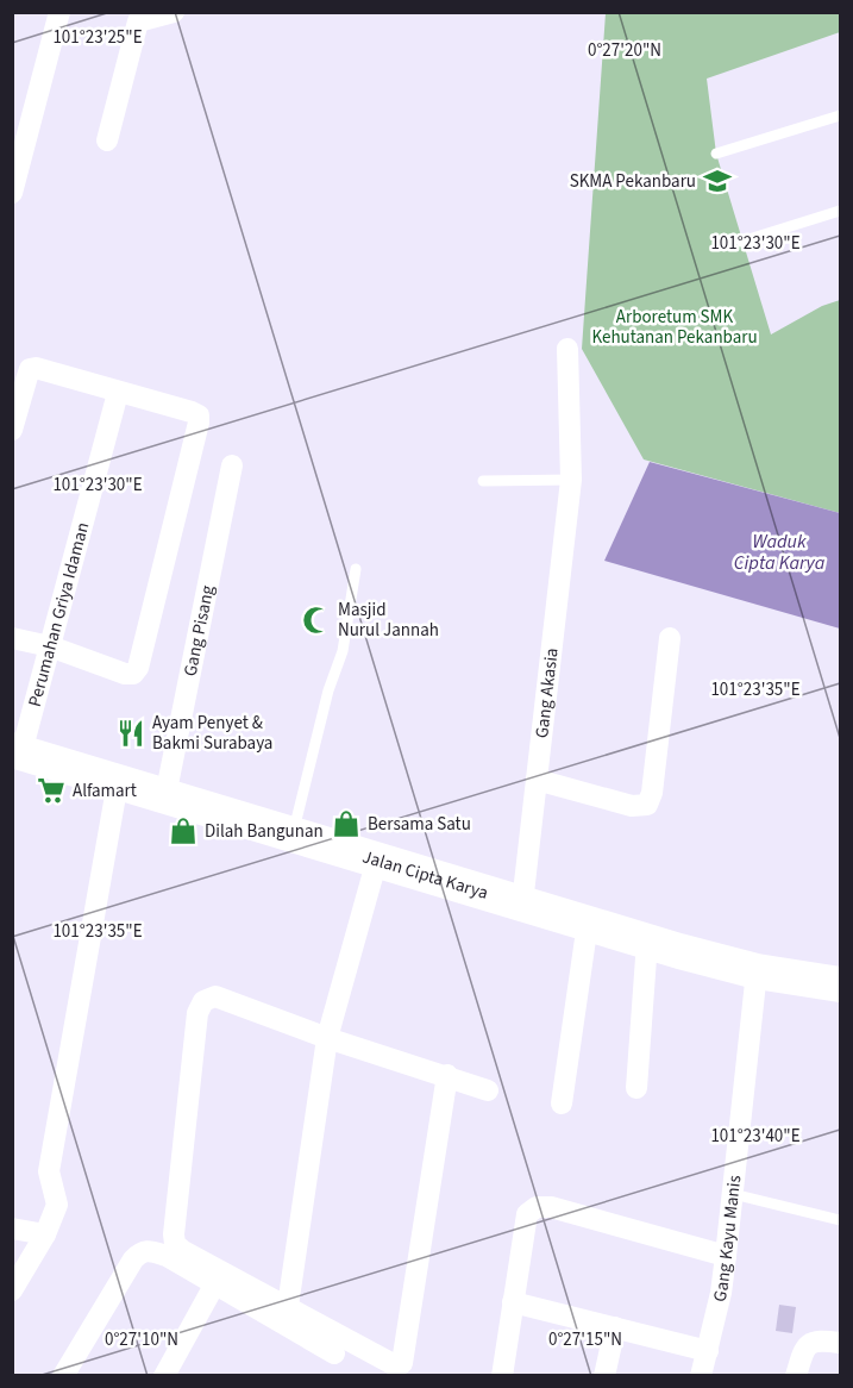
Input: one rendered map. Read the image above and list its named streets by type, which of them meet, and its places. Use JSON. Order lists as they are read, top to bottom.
{
  "streets": {
    "main road": ["Jalan Cipta Karya"],
    "street": [
      "Perumahan Griya Idaman",
      "Gang Pisang",
      "Gang Akasia",
      "Gang Kayu Manis"
    ]
  },
  "crossings": [
    ["Perumahan Griya Idaman", "Jalan Cipta Karya"],
    ["Gang Pisang", "Jalan Cipta Karya"],
    ["Gang Akasia", "Jalan Cipta Karya"],
    ["Jalan Cipta Karya", "Gang Kayu Manis"]
  ],
  "water": ["Waduk Cipta Karya"],
  "parks": ["Arboretum SMK Kehutanan Pekanbaru"],
  "places": {
    "school or university": ["SKMA Pekanbaru"],
    "mosque": ["Masjid Nurul Jannah"],
    "restaurant": ["Ayam Penyet & Bakmi Surabaya"],
    "supermarket": ["Alfamart"],
    "shop": ["Bersama Satu", "Dilah Bangunan"]
  },
  "coordinates": [
    "101°23'25\"E",
    "0°27'20\"N",
    "101°23'30\"E",
    "101°23'35\"E",
    "101°23'40\"E",
    "0°27'10\"N",
    "0°27'15\"N"
  ]
}
